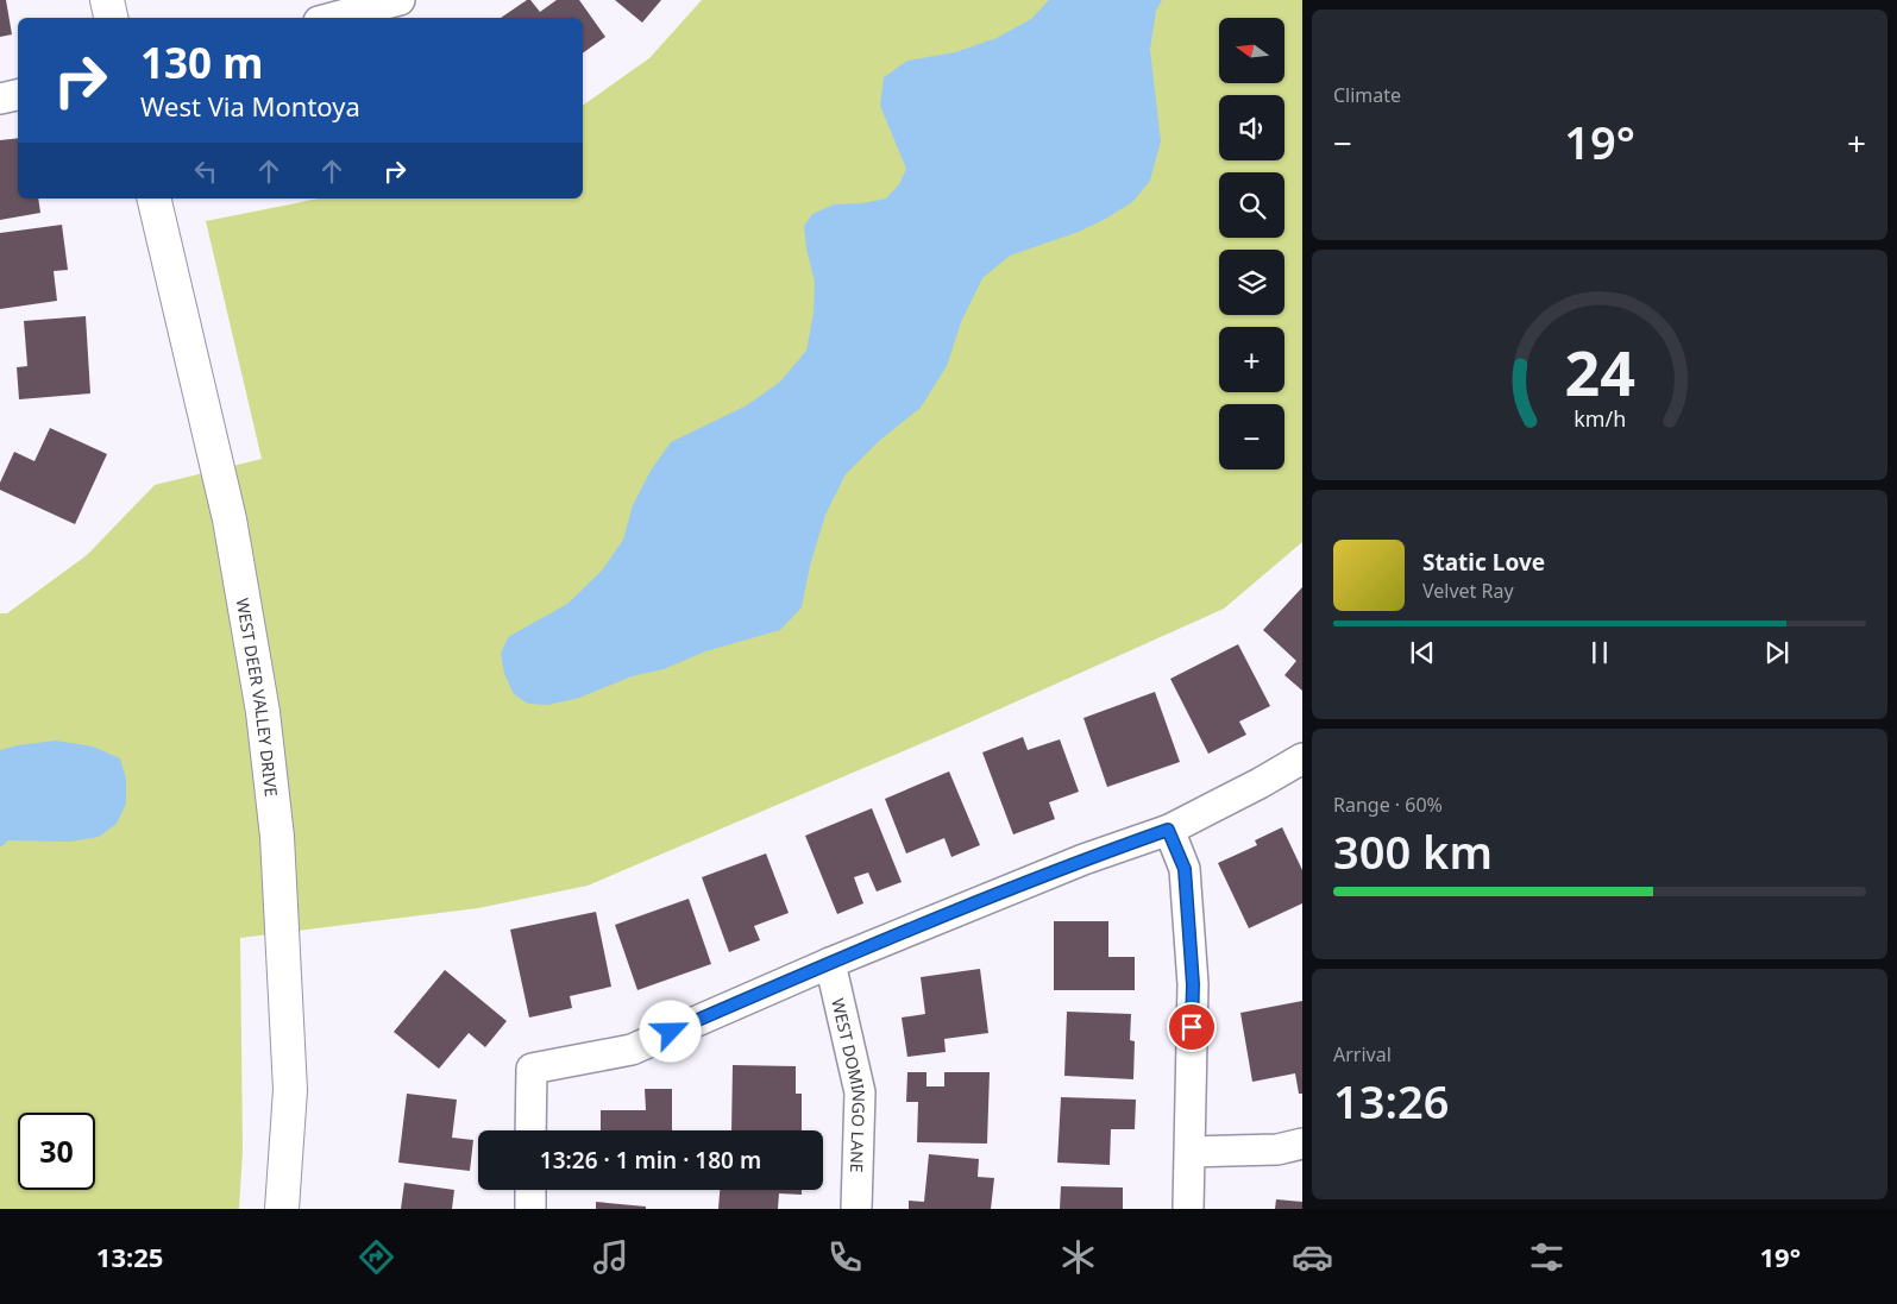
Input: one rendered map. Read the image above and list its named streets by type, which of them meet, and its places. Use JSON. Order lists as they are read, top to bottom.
{
  "streets": {
    "street": ["WEST DEER VALLEY DRIVE", "WEST DOMINGO LANE"]
  },
  "north": "left",
  "page": {
    "tile": [
      "Climate",
      ["Range · 60%", "300 km"],
      ["Arrival", "13:26"]
    ],
    "map_buttons": ["+", "−"],
    "turn": ["130 m", "West Via Montoya"],
    "heat": ["−", "19°", "+"],
    "song": ["Static Love", "Velvet Ray"],
    "limit": "30",
    "trip": "13:26 · 1 min · 180 m",
    "tabs": ["13:25", "19°"],
    "gauge": ["24", "km/h"]
  }
}
